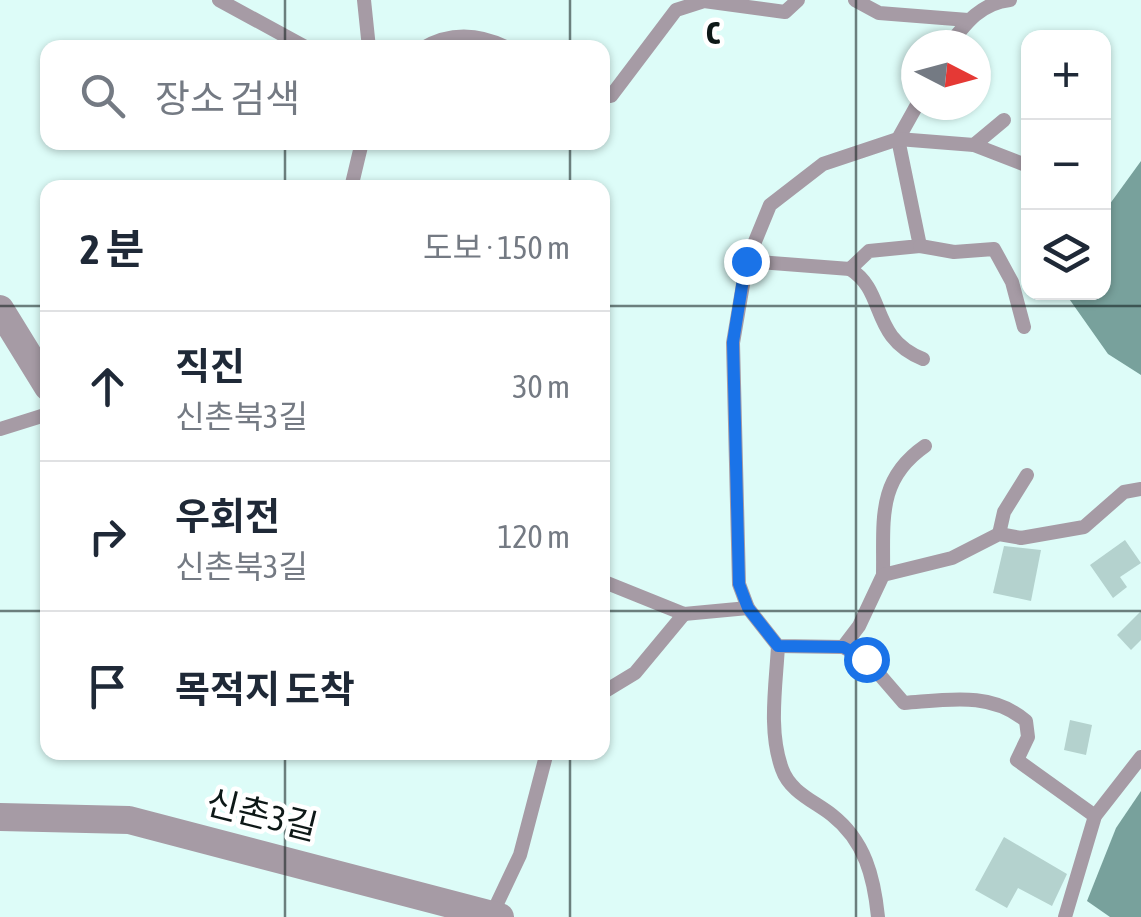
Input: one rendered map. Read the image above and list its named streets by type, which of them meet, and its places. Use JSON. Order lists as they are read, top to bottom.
{
  "streets": {
    "street": ["신촌3길"]
  },
  "north": "right",
  "page": {
    "map_buttons": ["+", "−"],
    "search": "장소 검색",
    "heading": ["2 분", "도보 · 150 m"],
    "list": [
      ["직진", "신촌북3길", "30 m"],
      ["우회전", "신촌북3길", "120 m"],
      "목적지 도착"
    ]
  },
  "grid": {
    "columns": ["C"]
  }
}
